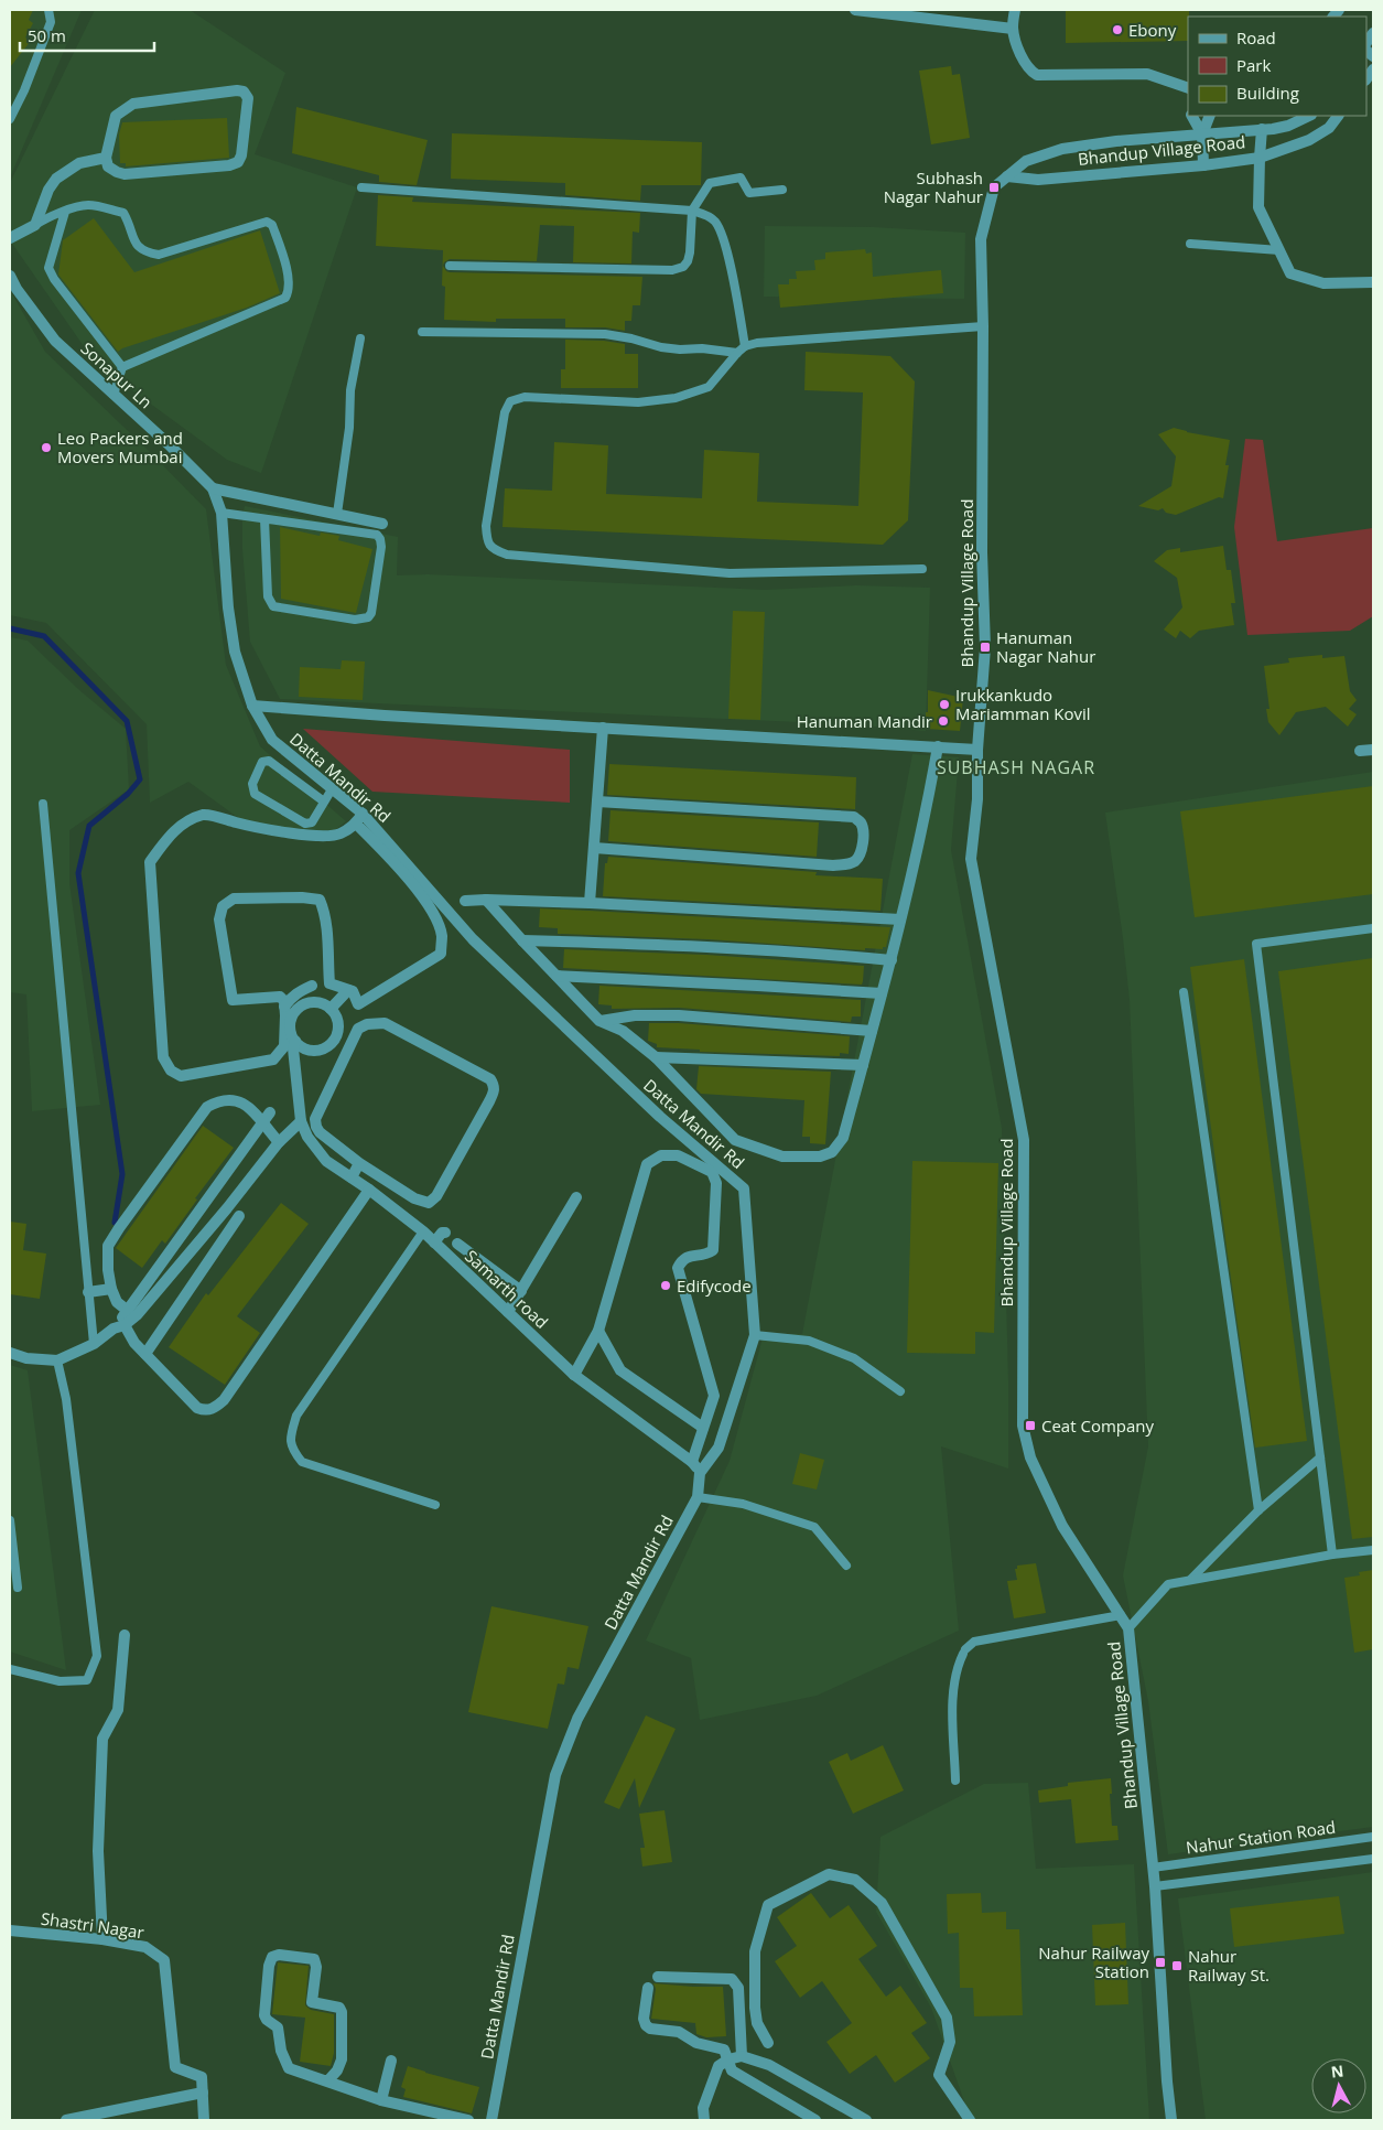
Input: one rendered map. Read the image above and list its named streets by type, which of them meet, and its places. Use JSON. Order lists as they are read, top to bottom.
{
  "streets": {
    "street": [
      "Bhandup Village Road",
      "Sonapur Ln",
      "Datta Mandir Rd",
      "Samarth road",
      "Shastri Nagar"
    ],
    "lane": ["Nahur Station Road"]
  },
  "crossings": [
    ["Bhandup Village Road", "Nahur Station Road"],
    ["Sonapur Ln", "Datta Mandir Rd"],
    ["Datta Mandir Rd", "Samarth road"]
  ],
  "districts": ["SUBHASH NAGAR"],
  "places": {
    "other": [
      "Ebony",
      "Leo Packers and Movers Mumbai",
      "Irukkankudo Mariamman Kovil",
      "Hanuman Mandir",
      "Edifycode"
    ],
    "transit": [
      "Subhash Nagar Nahur",
      "Hanuman Nagar Nahur",
      "Ceat Company",
      "Nahur Railway Station",
      "Nahur Railway St."
    ]
  },
  "legend": ["Road", "Park", "Building"],
  "scale_bar": "50 m",
  "north": "top"
}
